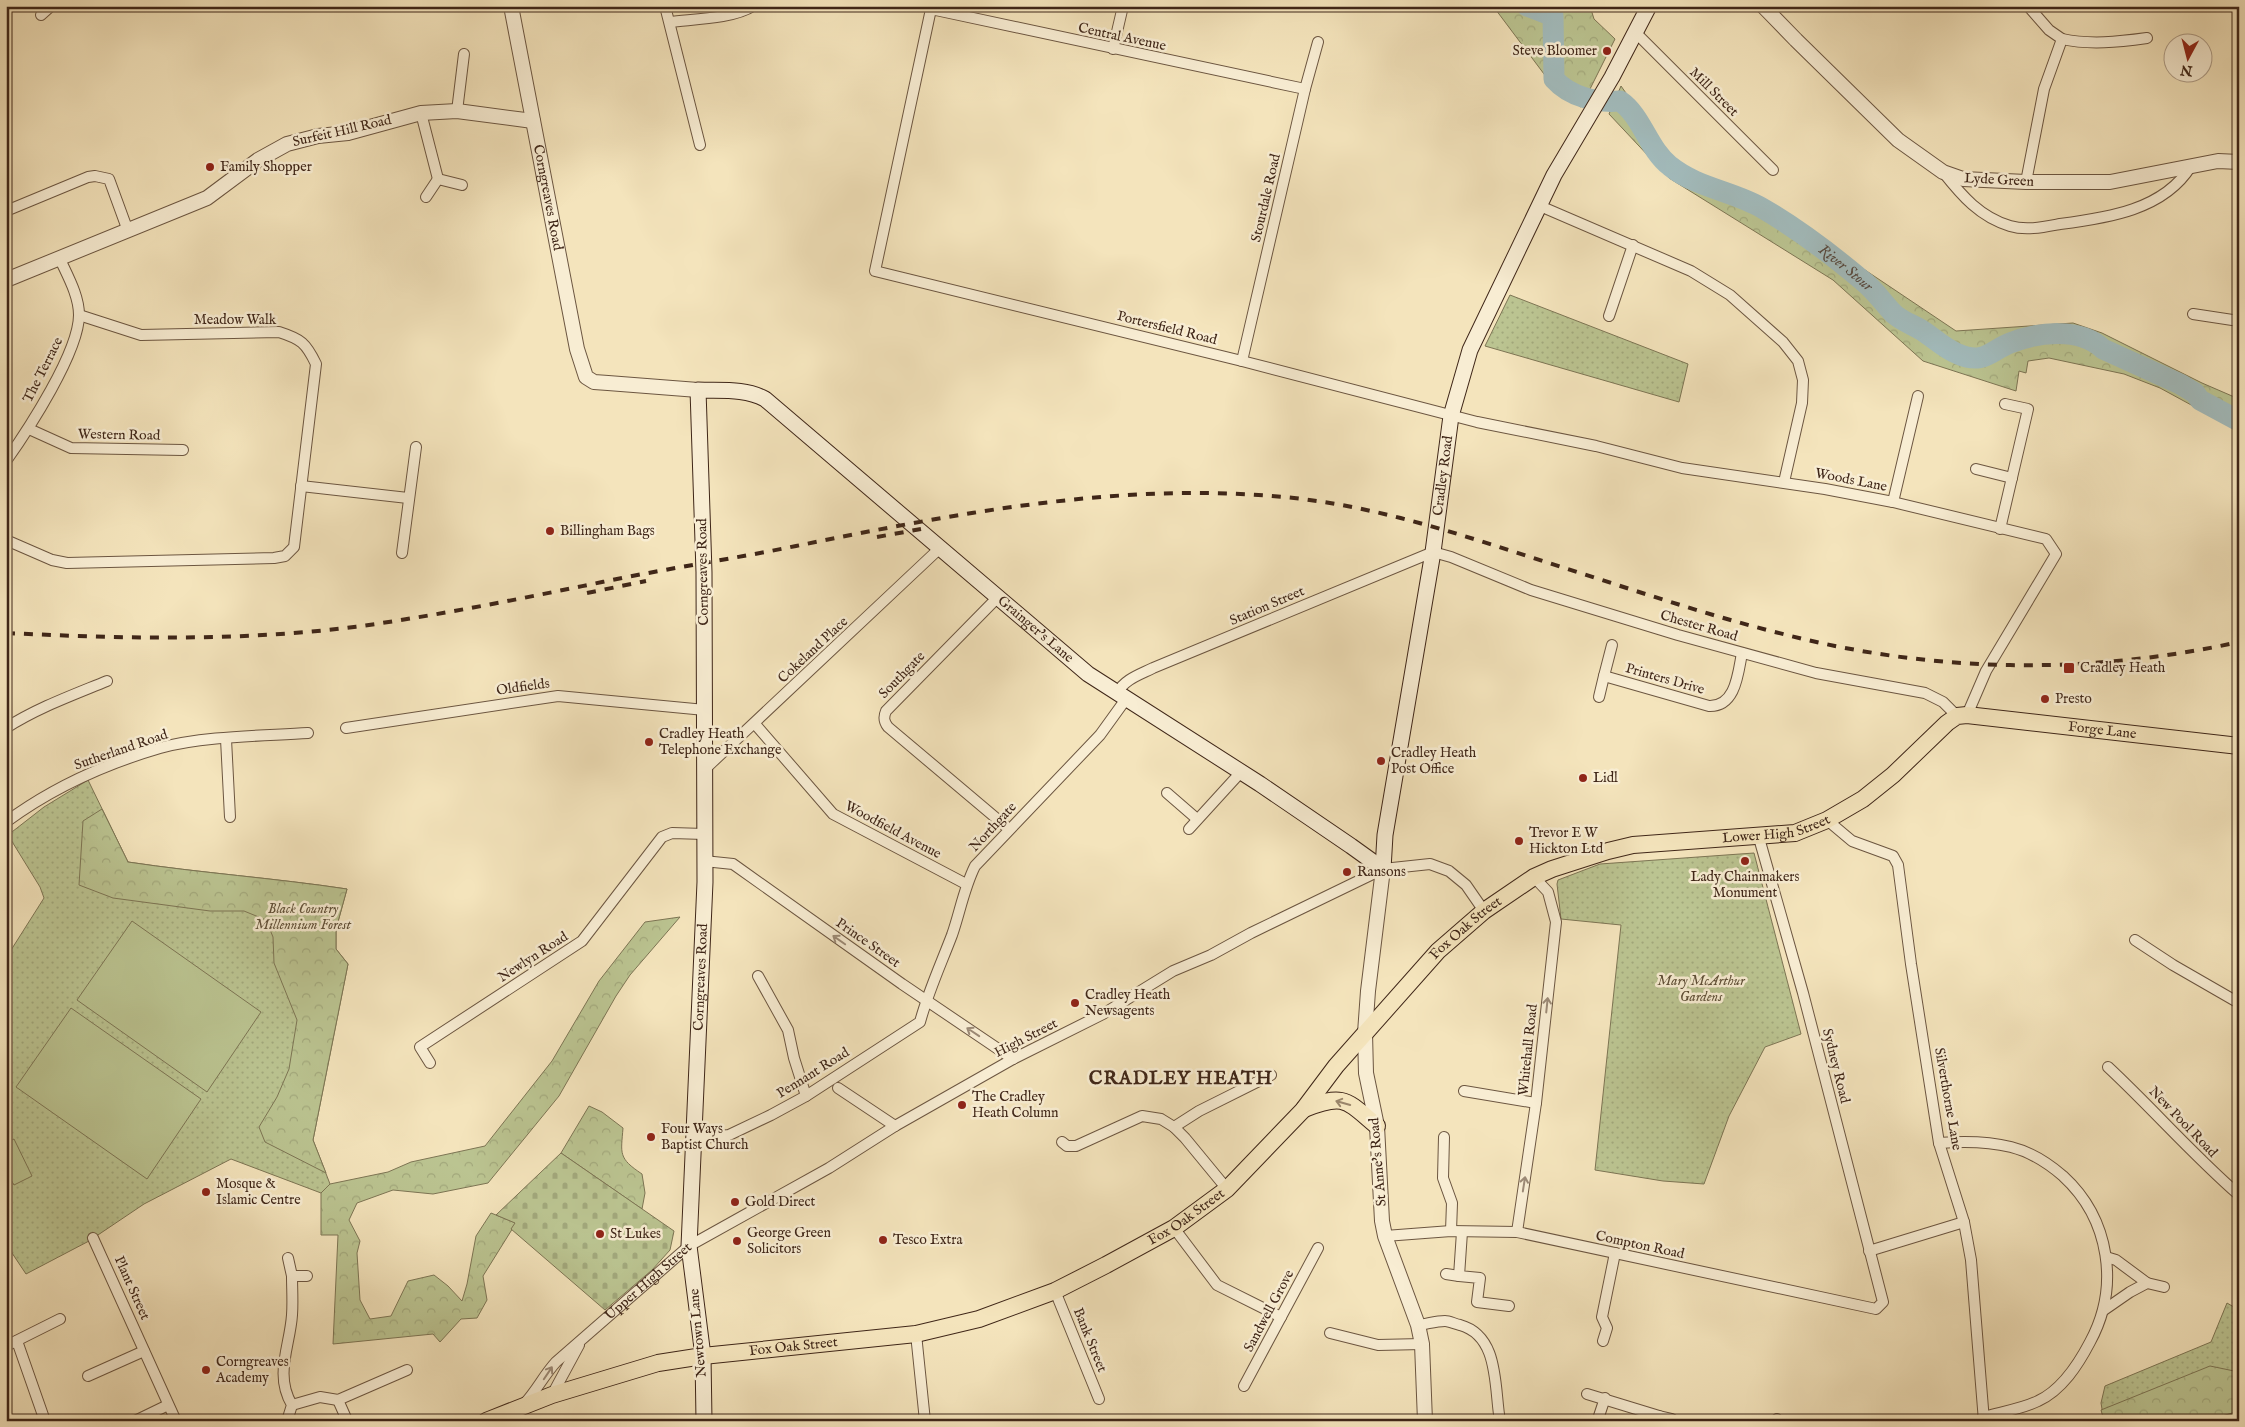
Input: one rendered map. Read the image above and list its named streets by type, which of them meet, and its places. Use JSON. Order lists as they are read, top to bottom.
{
  "streets": {
    "main road": [
      "Corngreaves Road",
      "Cradley Road",
      "Grainger's Lane",
      "Forge Lane",
      "Lower High Street",
      "Fox Oak Street",
      "Upper High Street",
      "Newtown Lane"
    ],
    "street": [
      "Central Avenue",
      "Mill Street",
      "Surfeit Hill Road",
      "Lyde Green",
      "Stourdale Road",
      "Meadow Walk",
      "Portersfield Road",
      "The Terrace",
      "Western Road",
      "Woods Lane",
      "Station Street",
      "Chester Road",
      "Cokeland Place",
      "Southgate",
      "Printers Drive",
      "Oldfields",
      "Sutherland Road",
      "Northgate",
      "Woodfield Avenue",
      "Prince Street",
      "Newlyn Road",
      "High Street",
      "Whitehall Road",
      "Sydney Road",
      "Pennant Road",
      "Silverthorne Lane",
      "New Pool Road",
      "St Anne's Road",
      "Compton Road",
      "Plant Street",
      "Sandwell Grove",
      "Bank Street"
    ]
  },
  "crossings": [
    ["Central Avenue", "Stourdale Road"],
    ["Central Avenue", "Portersfield Road"],
    ["Mill Street", "Cradley Road"],
    ["Surfeit Hill Road", "Corngreaves Road"],
    ["Surfeit Hill Road", "The Terrace"],
    ["Corngreaves Road", "Grainger's Lane"],
    ["Corngreaves Road", "Cokeland Place"],
    ["Corngreaves Road", "Oldfields"],
    ["Corngreaves Road", "Prince Street"],
    ["Corngreaves Road", "Newlyn Road"],
    ["Corngreaves Road", "High Street"],
    ["Corngreaves Road", "Pennant Road"],
    ["Corngreaves Road", "Upper High Street"],
    ["Corngreaves Road", "Newtown Lane"],
    ["Stourdale Road", "Portersfield Road"],
    ["Meadow Walk", "The Terrace"],
    ["Portersfield Road", "Cradley Road"],
    ["Portersfield Road", "Woods Lane"],
    ["The Terrace", "Western Road"],
    ["Cradley Road", "Woods Lane"],
    ["Cradley Road", "Station Street"],
    ["Cradley Road", "Chester Road"],
    ["Cradley Road", "Grainger's Lane"],
    ["Cradley Road", "High Street"],
    ["Cradley Road", "St Anne's Road"],
    ["Woods Lane", "Chester Road"],
    ["Woods Lane", "Forge Lane"],
    ["Woods Lane", "Lower High Street"],
    ["Station Street", "Chester Road"],
    ["Station Street", "Grainger's Lane"],
    ["Station Street", "Northgate"],
    ["Chester Road", "Printers Drive"],
    ["Chester Road", "Forge Lane"],
    ["Chester Road", "Lower High Street"],
    ["Grainger's Lane", "Cokeland Place"],
    ["Grainger's Lane", "Southgate"],
    ["Grainger's Lane", "Northgate"],
    ["Grainger's Lane", "High Street"],
    ["Grainger's Lane", "St Anne's Road"],
    ["Cokeland Place", "Woodfield Avenue"],
    ["Southgate", "Northgate"],
    ["Forge Lane", "Lower High Street"],
    ["Northgate", "Woodfield Avenue"],
    ["Northgate", "Prince Street"],
    ["Northgate", "Pennant Road"],
    ["Lower High Street", "Fox Oak Street"],
    ["Lower High Street", "Sydney Road"],
    ["Lower High Street", "Silverthorne Lane"],
    ["Fox Oak Street", "Whitehall Road"],
    ["Fox Oak Street", "St Anne's Road"],
    ["Fox Oak Street", "Upper High Street"],
    ["Fox Oak Street", "Newtown Lane"],
    ["Fox Oak Street", "Bank Street"],
    ["Prince Street", "High Street"],
    ["Prince Street", "Pennant Road"],
    ["High Street", "St Anne's Road"],
    ["High Street", "Upper High Street"],
    ["High Street", "Newtown Lane"],
    ["Whitehall Road", "Compton Road"],
    ["Sydney Road", "Compton Road"],
    ["St Anne's Road", "Compton Road"],
    ["Upper High Street", "Newtown Lane"]
  ],
  "one_way": ["Prince Street", "Whitehall Road"],
  "districts": ["CRADLEY HEATH"],
  "water": ["River Stour"],
  "parks": ["Black Country Millennium Forest", "Mary McArthur Gardens"],
  "places": {
    "other": [
      "Steve Bloomer",
      "Family Shopper",
      "Billingham Bags",
      "Presto",
      "Cradley Heath Telephone Exchange",
      "Cradley Heath Post Office",
      "Lidl",
      "Trevor E W Hickton Ltd",
      "Lady Chainmakers Monument",
      "Ransons",
      "Cradley Heath Newsagents",
      "The Cradley Heath Column",
      "Four Ways Baptist Church",
      "Mosque & Islamic Centre",
      "Gold Direct",
      "St Lukes",
      "Tesco Extra",
      "George Green Solicitors",
      "Corngreaves Academy"
    ],
    "transit": ["Cradley Heath"]
  },
  "north": "bottom"
}
